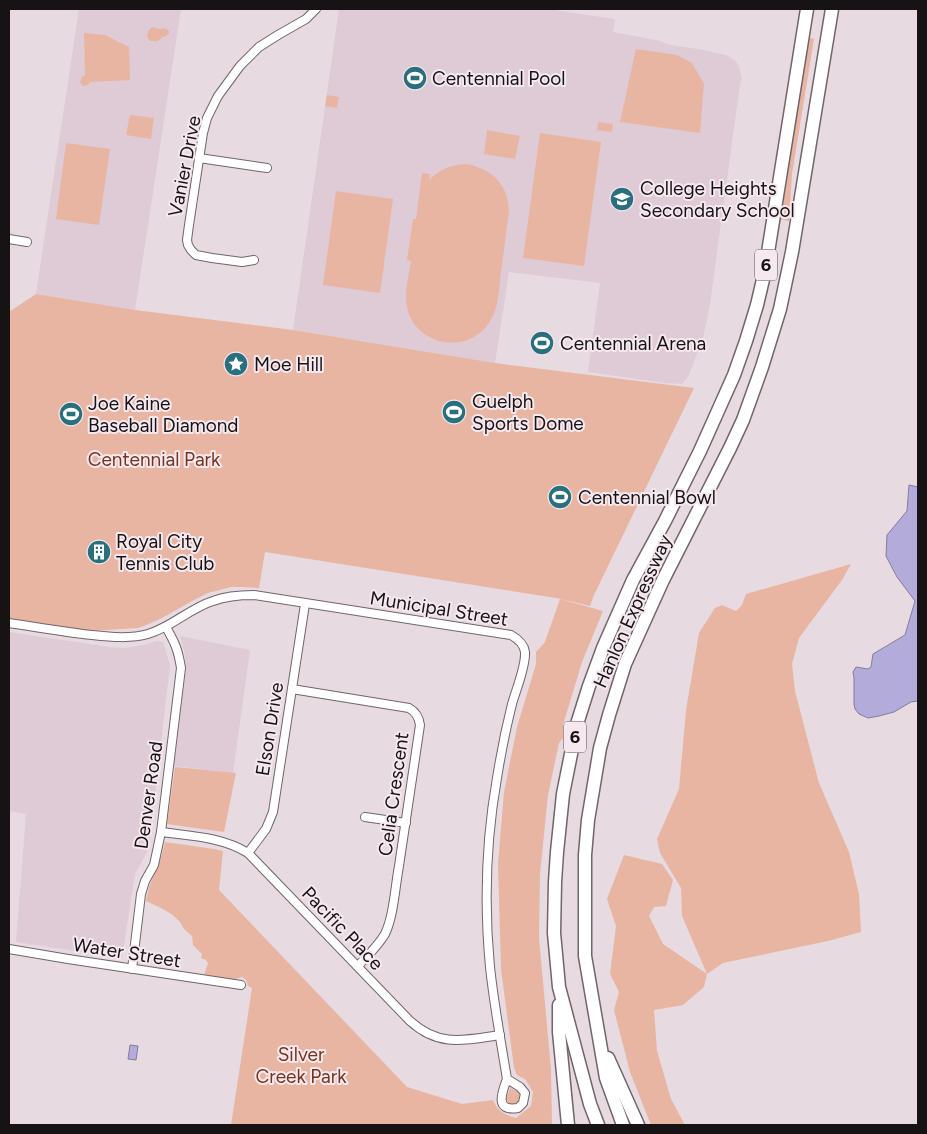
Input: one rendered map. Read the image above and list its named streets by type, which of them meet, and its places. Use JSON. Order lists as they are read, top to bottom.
{
  "streets": {
    "highway": ["6", "Hanlon Expressway"],
    "street": [
      "Vanier Drive",
      "Municipal Street",
      "Elson Drive",
      "Celia Crescent",
      "Denver Road",
      "Pacific Place",
      "Water Street"
    ]
  },
  "crossings": [
    ["Municipal Street", "Elson Drive"],
    ["Municipal Street", "Denver Road"],
    ["Municipal Street", "Pacific Place"],
    ["Elson Drive", "Celia Crescent"],
    ["Elson Drive", "Pacific Place"],
    ["Celia Crescent", "Pacific Place"],
    ["Denver Road", "Pacific Place"],
    ["Denver Road", "Water Street"]
  ],
  "parks": ["Centennial Park", "Silver Creek Park"],
  "places": {
    "sports": [
      "Centennial Pool",
      "Centennial Arena",
      "Guelph Sports Dome",
      "Joe Kaine Baseball Diamond",
      "Centennial Bowl"
    ],
    "school or university": ["College Heights Secondary School"],
    "place": ["Moe Hill"],
    "building": ["Royal City Tennis Club"]
  }
}
